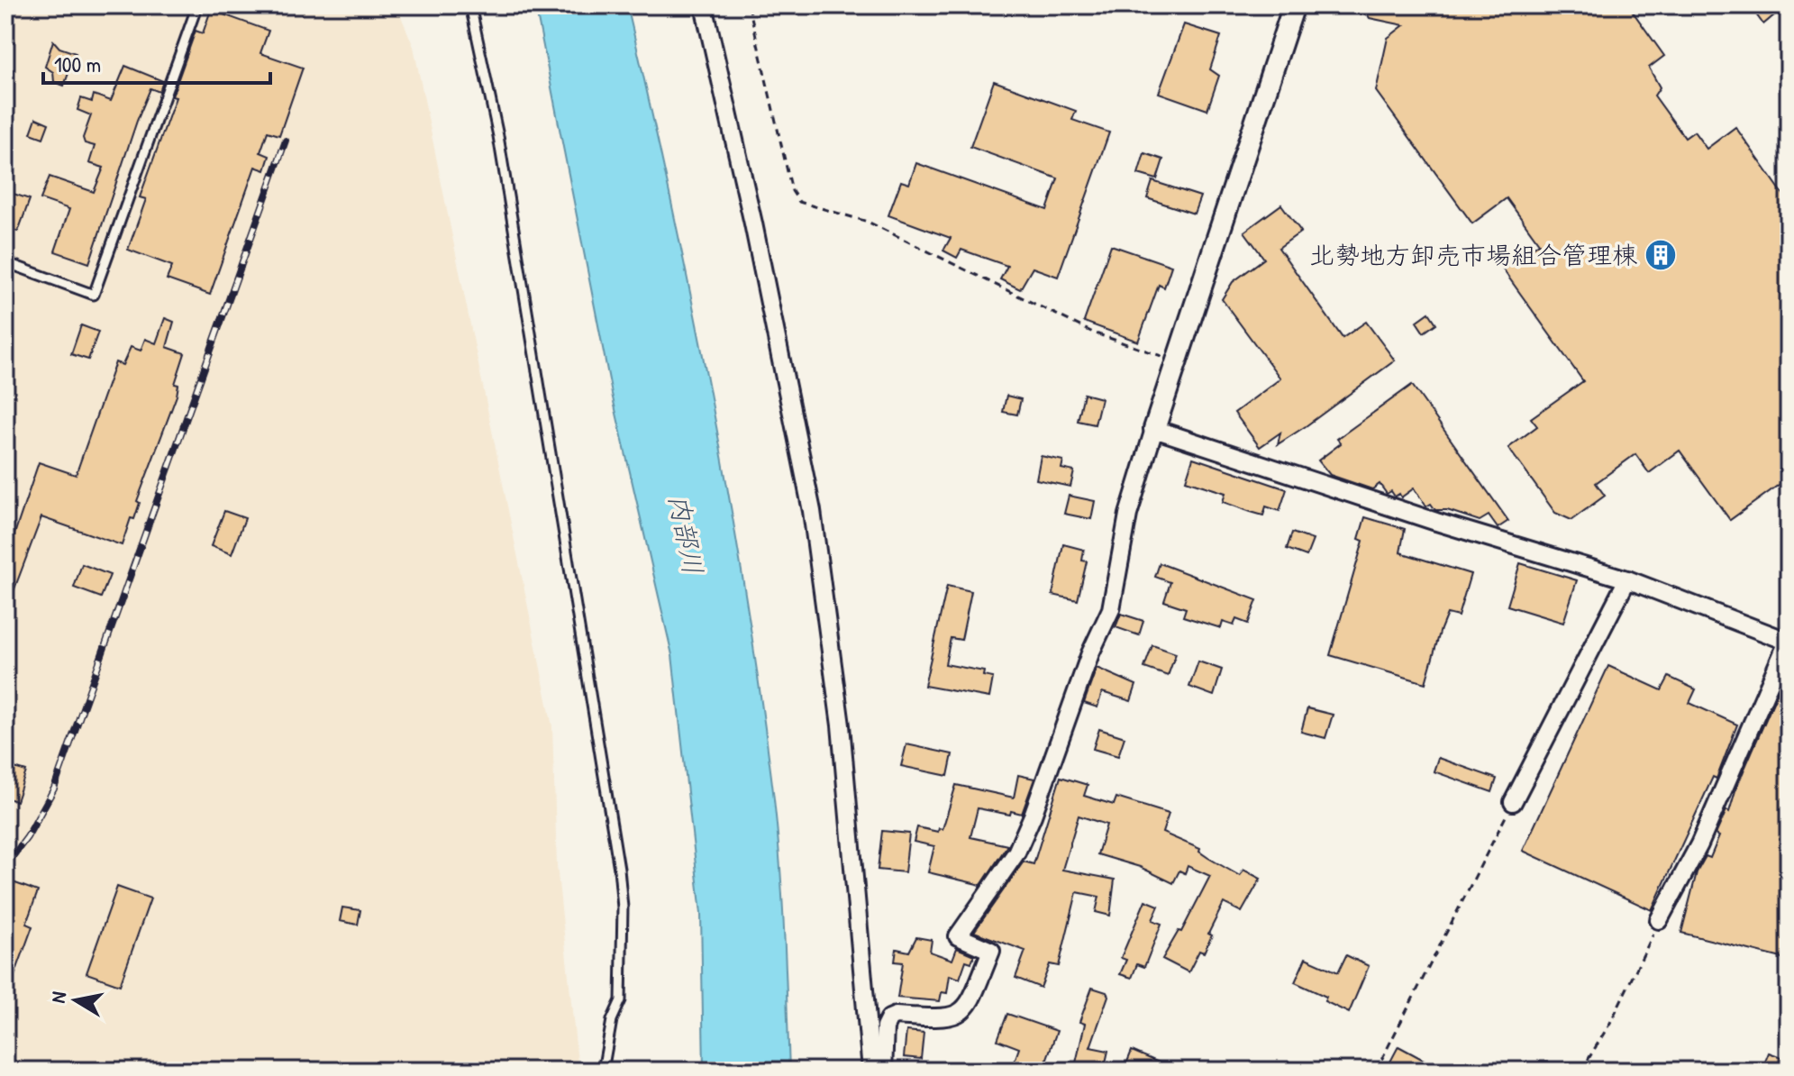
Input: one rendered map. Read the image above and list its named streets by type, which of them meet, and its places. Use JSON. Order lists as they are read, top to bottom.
{
  "water": ["内部川"],
  "places": {
    "building": ["北勢地方卸売市場組合管理棟"]
  },
  "scale_bar": "100 m",
  "north": "left"
}
